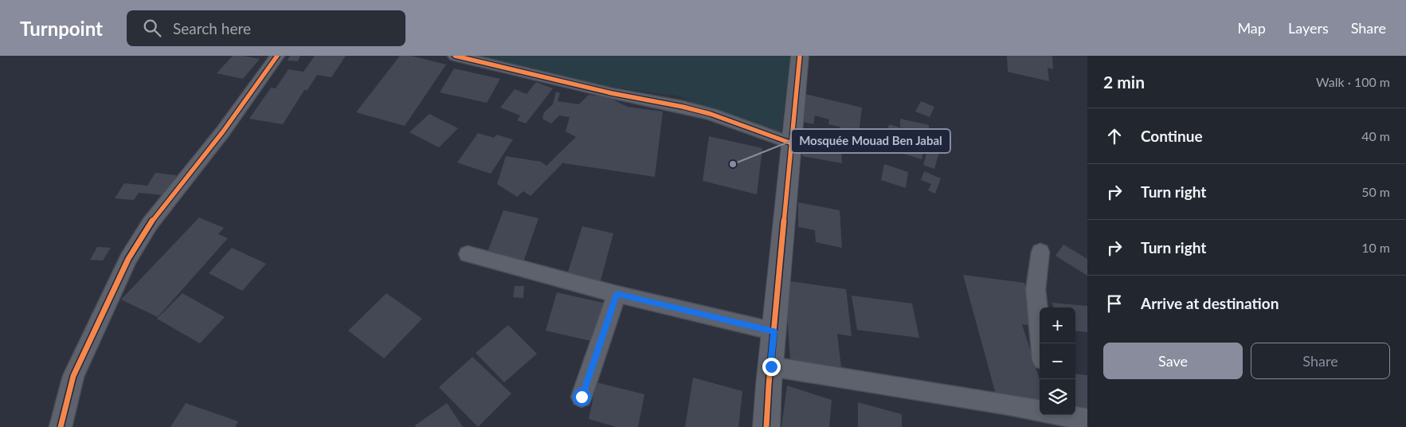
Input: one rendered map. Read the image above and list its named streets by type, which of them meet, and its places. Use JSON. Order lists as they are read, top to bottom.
{
  "places": ["Mosquée Mouad Ben Jabal"],
  "page": {
    "header": "Turnpoint",
    "search": "Search here",
    "nav": ["Map", "Layers", "Share"],
    "heading": ["2 min", "Walk · 100 m"],
    "list": [
      ["Continue", "40 m"],
      ["Turn right", "50 m"],
      ["Turn right", "10 m"],
      "Arrive at destination"
    ],
    "map_buttons": ["+", "−"],
    "buttons": ["Save", "Share"]
  }
}
